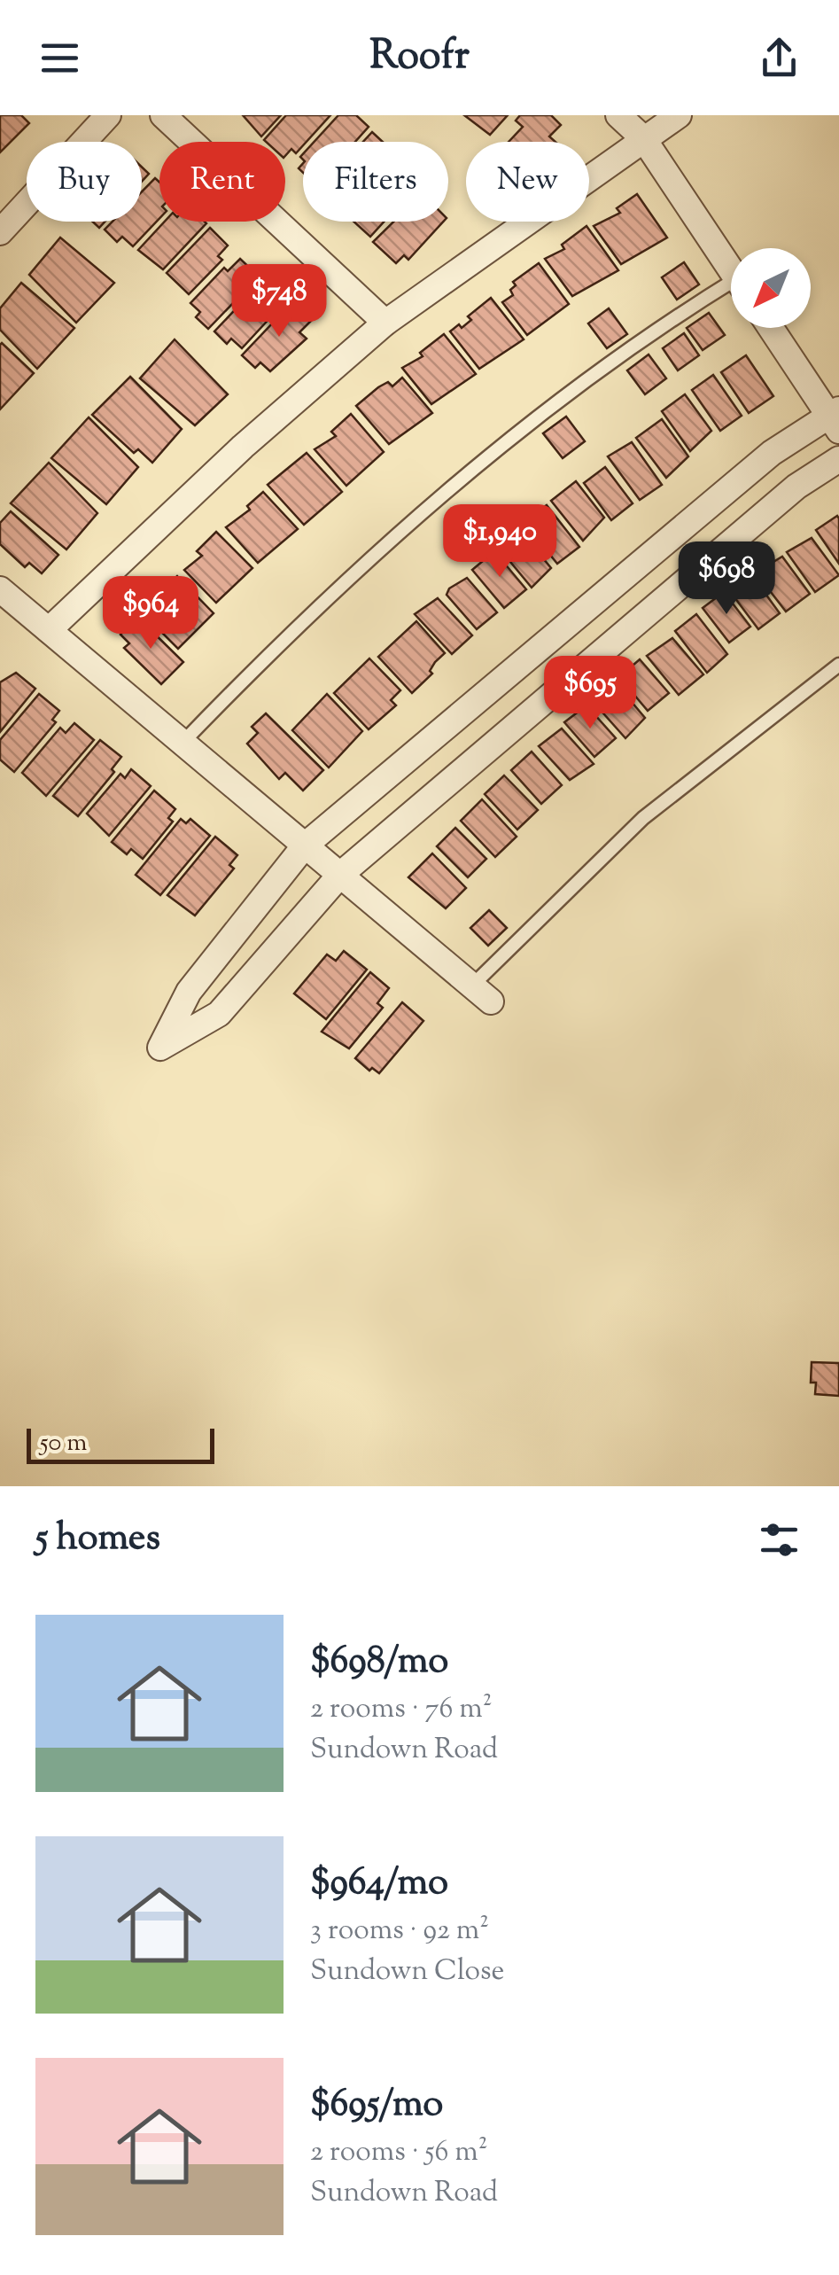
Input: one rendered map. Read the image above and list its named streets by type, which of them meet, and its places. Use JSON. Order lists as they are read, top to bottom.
{
  "scale_bar": "50 m",
  "north": "bottom left",
  "page": {
    "header": "Roofr",
    "chip": [
      "Buy",
      "Rent",
      "Filters",
      "New"
    ],
    "price": [
      "$748",
      "$1,940",
      "$698",
      "$964",
      "$695"
    ],
    "scale": "50 m",
    "heading": "5 homes",
    "list": [
      {
        "name": "$698/mo",
        "note": "2 rooms · 76 m² · Sundown Road"
      },
      {
        "name": "$964/mo",
        "note": "3 rooms · 92 m² · Sundown Close"
      },
      {
        "name": "$695/mo",
        "note": "2 rooms · 56 m² · Sundown Road"
      }
    ]
  }
}
